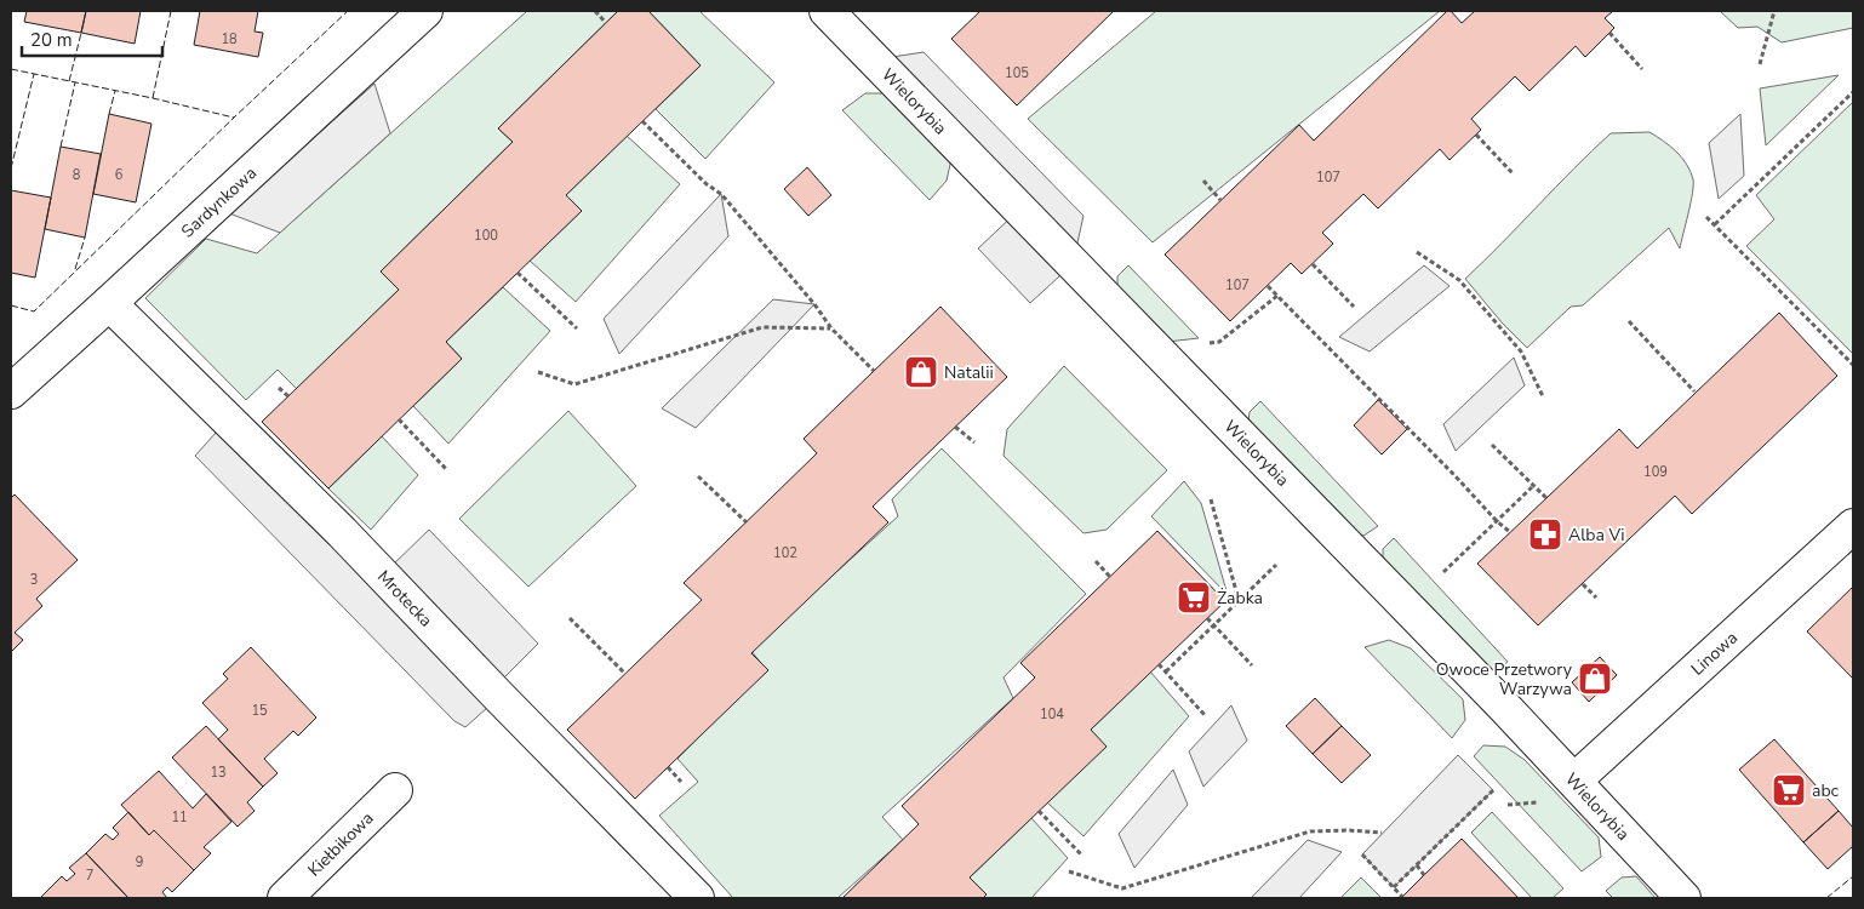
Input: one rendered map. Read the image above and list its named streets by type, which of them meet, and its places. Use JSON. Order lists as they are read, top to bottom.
{
  "streets": {
    "street": [
      "Wielorybia",
      "Sardynkowa",
      "Mrotecka",
      "Linowa",
      "Kiełbikowa"
    ]
  },
  "crossings": [
    ["Wielorybia", "Linowa"],
    ["Sardynkowa", "Mrotecka"]
  ],
  "places": {
    "shop": ["Natalii", "Owoce Przetwory Warzywa"],
    "pharmacy": ["Alba Vi"],
    "supermarket": ["Żabka", "abc"]
  },
  "house_numbers": [
    "18",
    "105",
    "8",
    "6",
    "107",
    "100",
    "107",
    "109",
    "102",
    "3",
    "15",
    "104",
    "13",
    "11",
    "9",
    "7"
  ],
  "scale_bar": "20 m"
}
